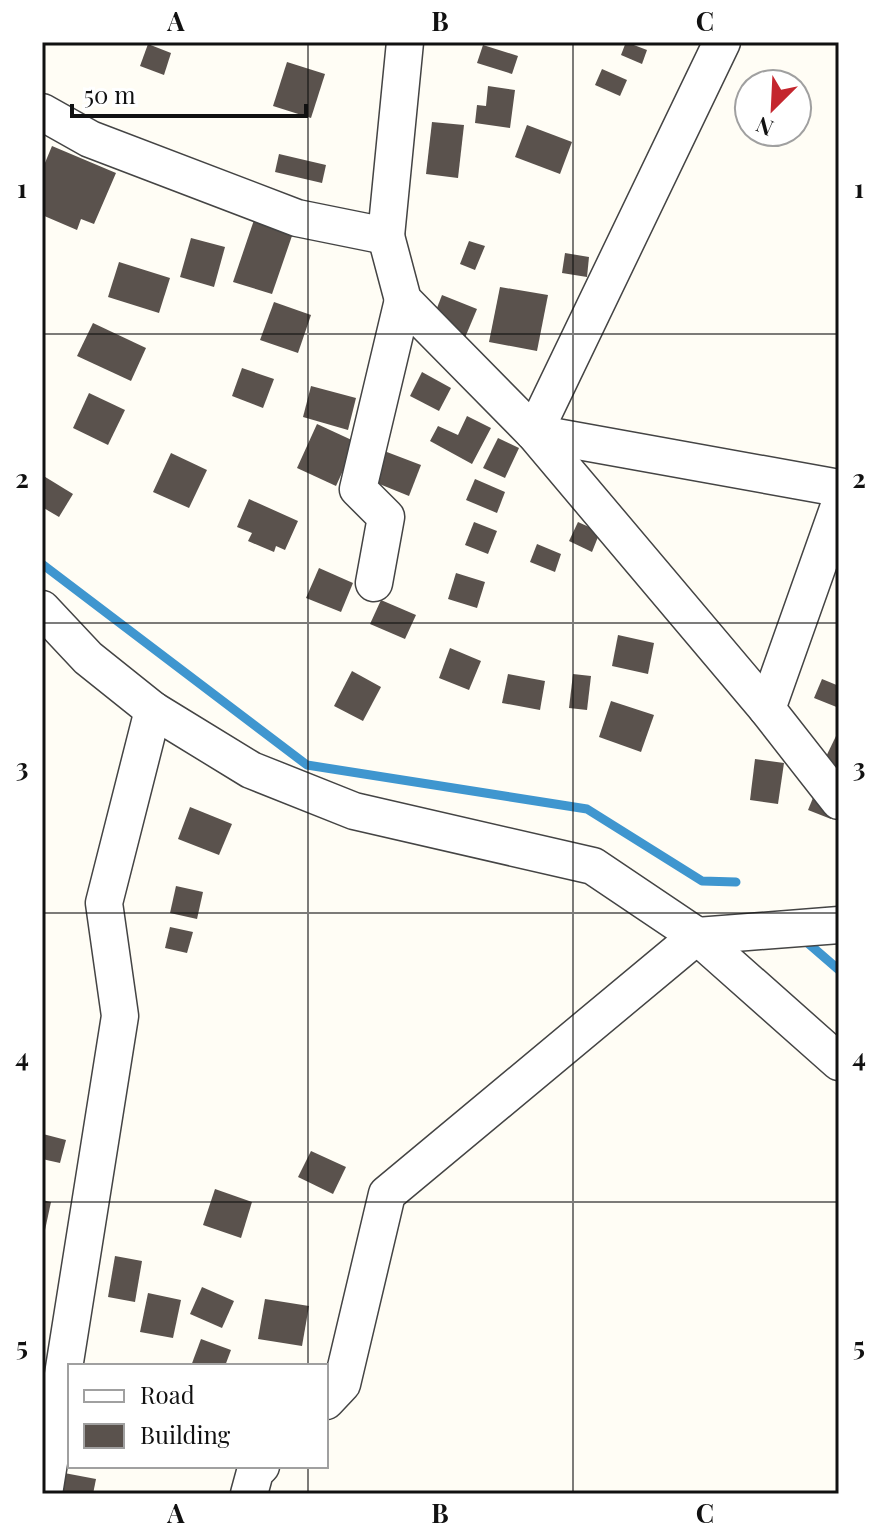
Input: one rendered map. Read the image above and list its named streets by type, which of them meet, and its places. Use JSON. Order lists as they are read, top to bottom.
{
  "legend": ["Road", "Building"],
  "scale_bar": "50 m",
  "north": "bottom left",
  "grid": {
    "columns": ["A", "B", "C"],
    "rows": [
      "1",
      "2",
      "3",
      "4",
      "5"
    ]
  }
}
